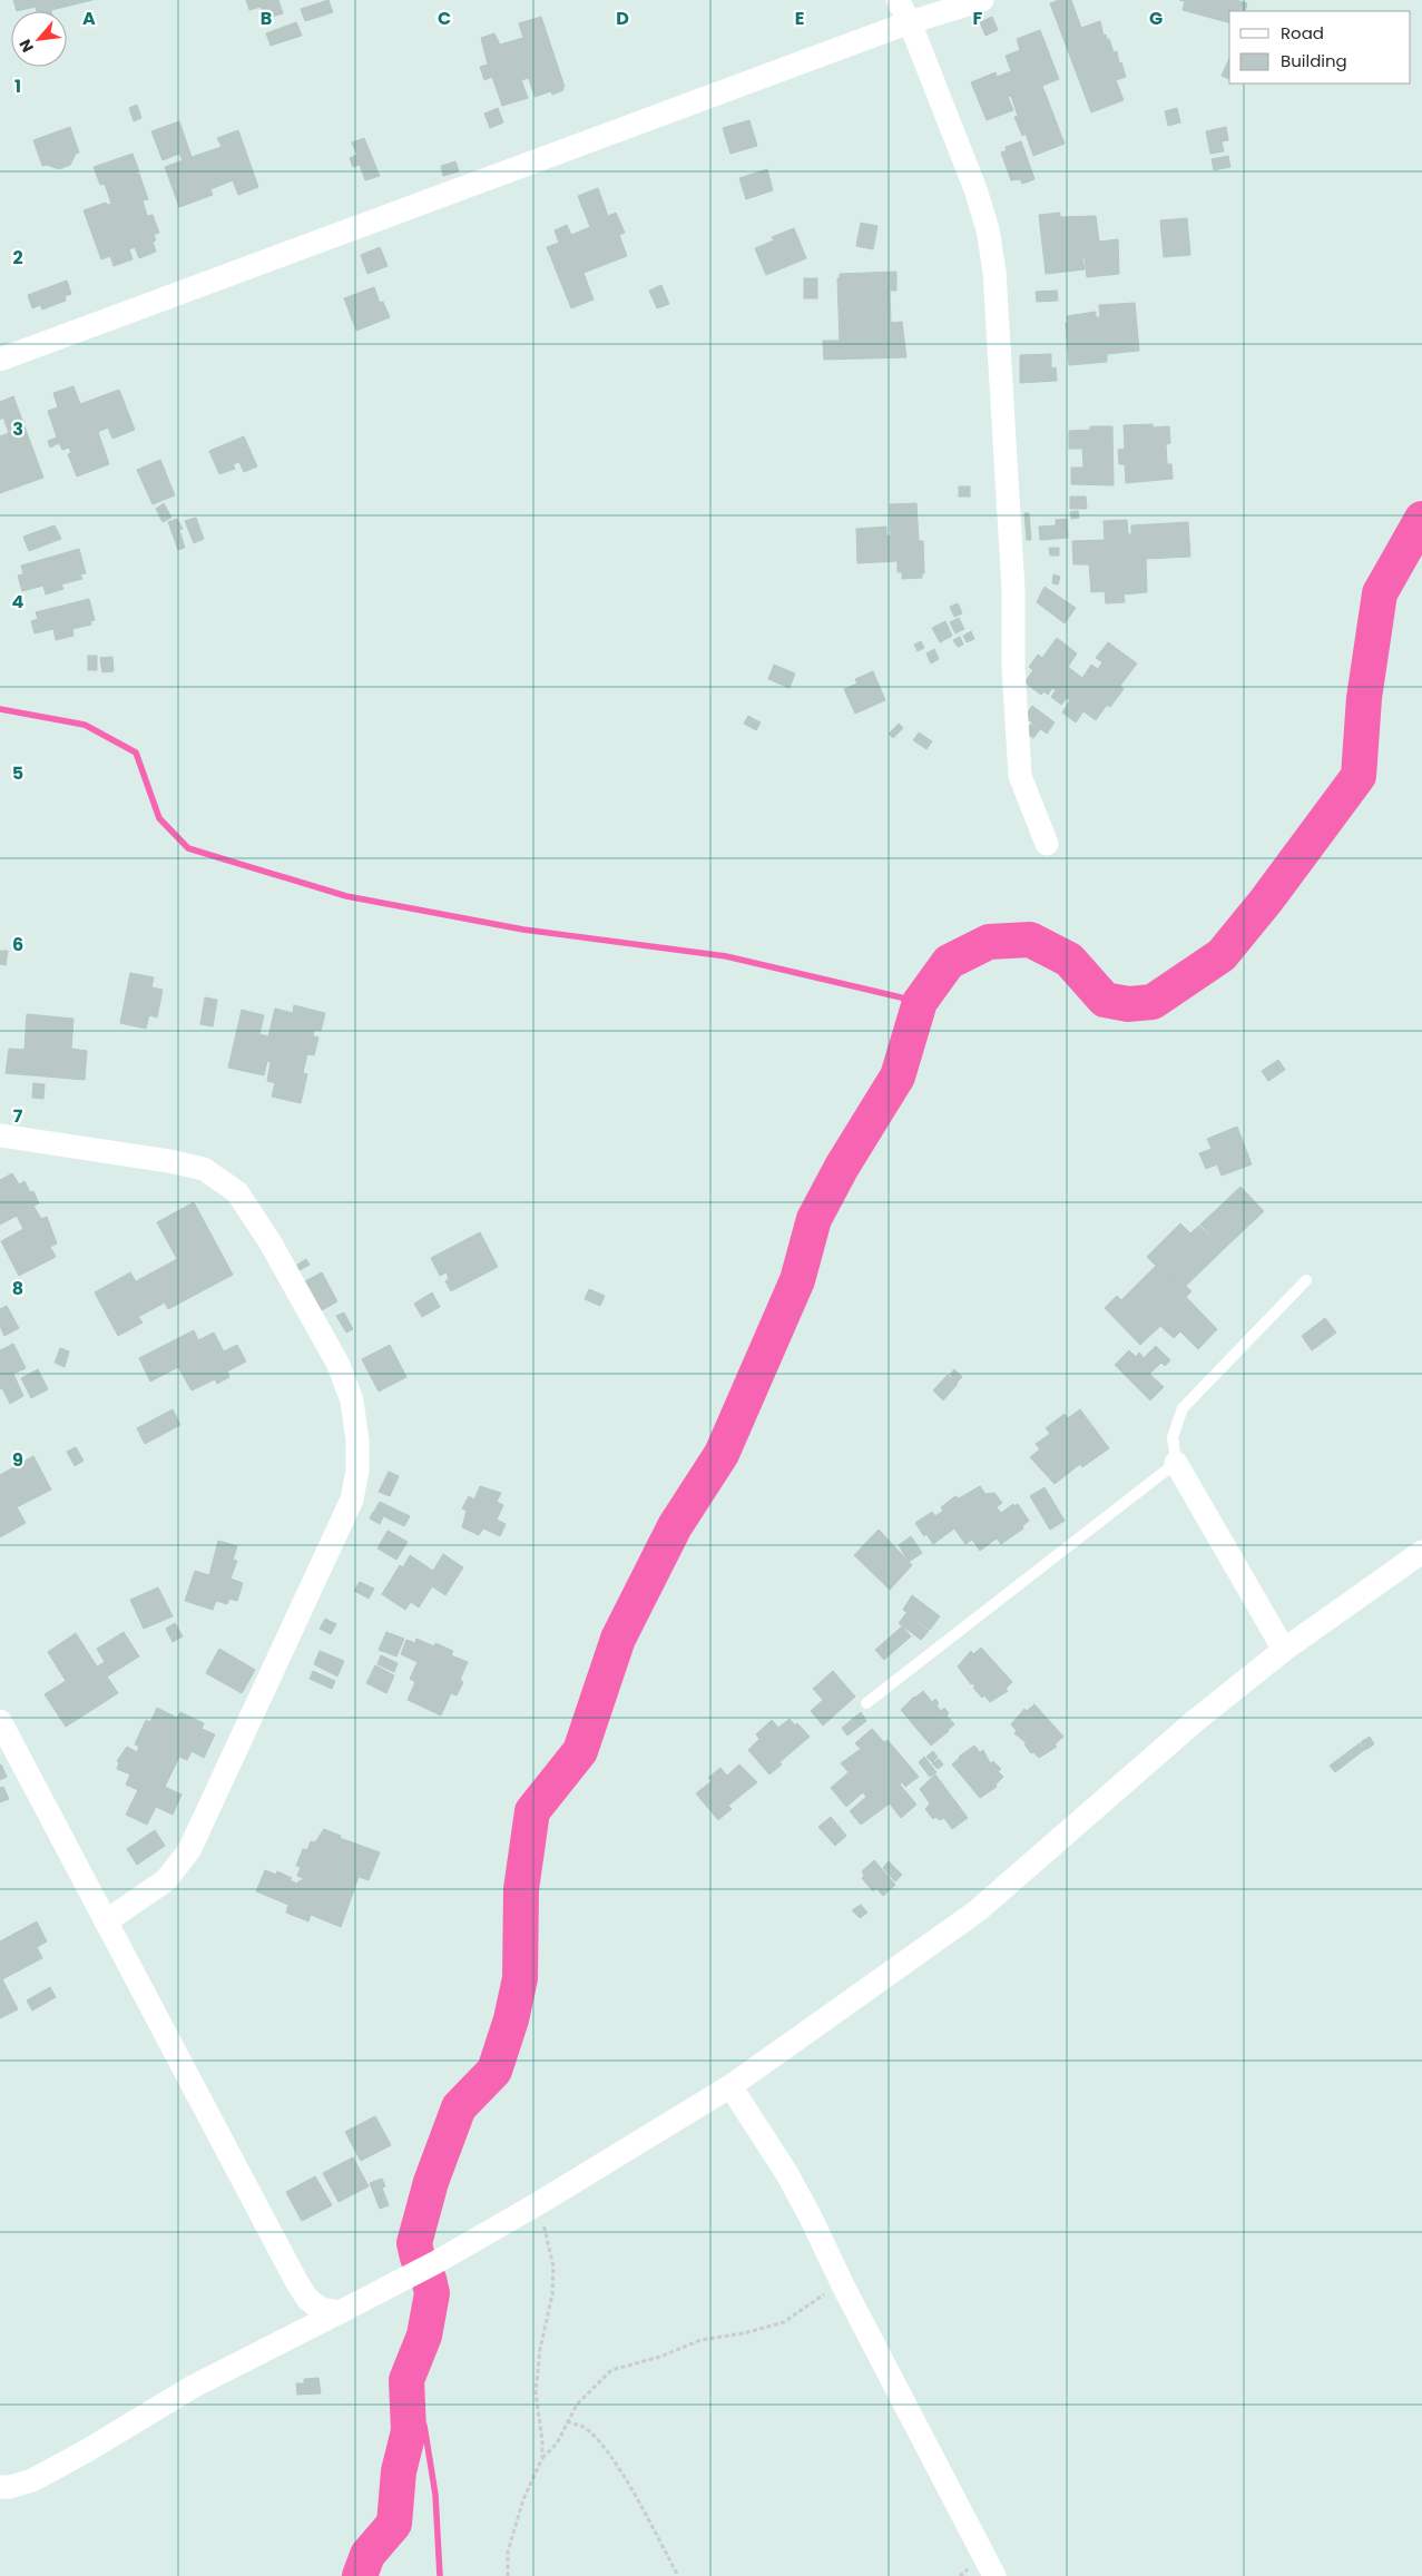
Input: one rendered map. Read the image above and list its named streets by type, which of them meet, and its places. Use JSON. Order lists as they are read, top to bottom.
{
  "legend": ["Road", "Building"],
  "north": "bottom left",
  "grid": {
    "columns": [
      "A",
      "B",
      "C",
      "D",
      "E",
      "F",
      "G"
    ],
    "rows": [
      "1",
      "2",
      "3",
      "4",
      "5",
      "6",
      "7",
      "8",
      "9"
    ]
  }
}
